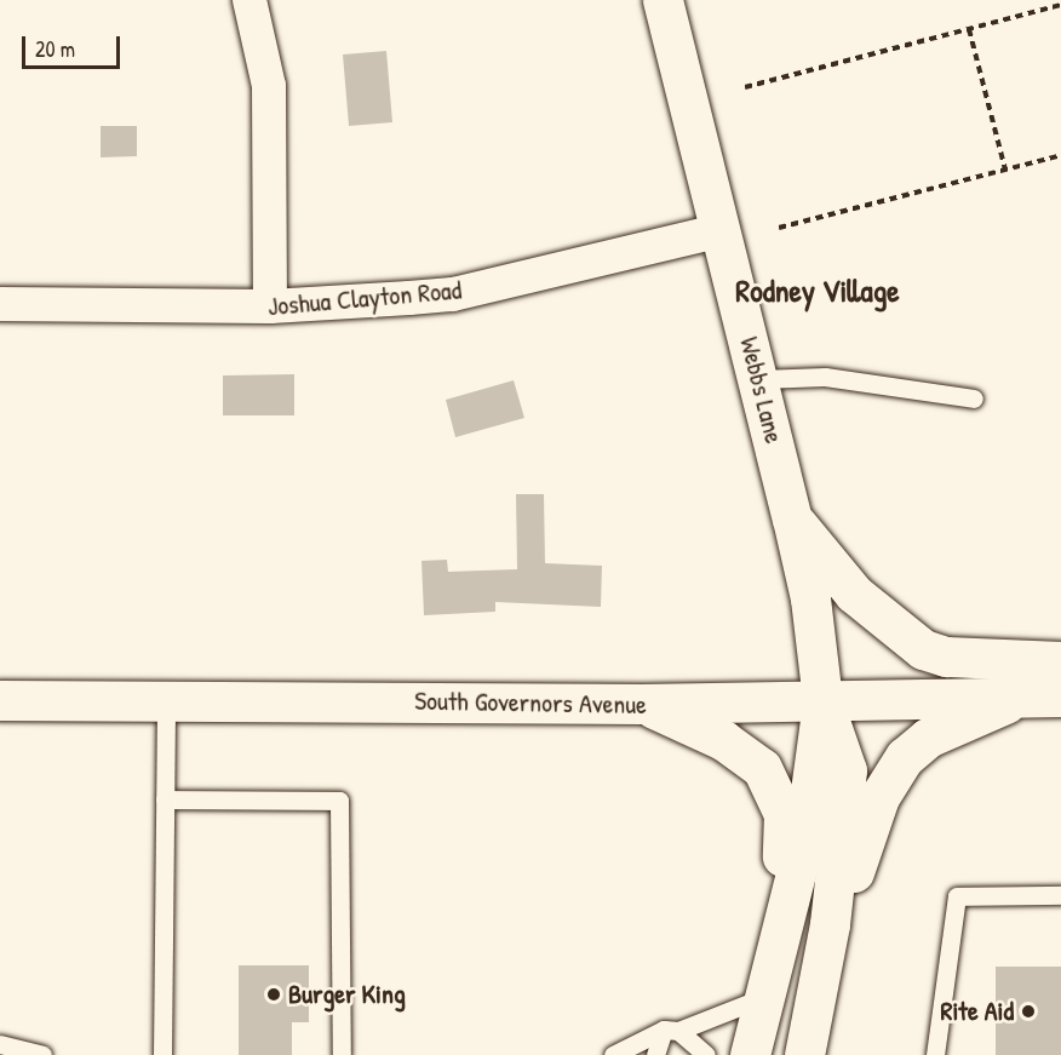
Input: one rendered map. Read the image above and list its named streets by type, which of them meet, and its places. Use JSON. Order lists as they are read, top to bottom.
{
  "streets": {
    "main road": ["Webbs Lane", "South Governors Avenue"],
    "street": ["Joshua Clayton Road"]
  },
  "crossings": [
    ["Joshua Clayton Road", "Webbs Lane"],
    ["Webbs Lane", "South Governors Avenue"]
  ],
  "districts": ["Rodney Village"],
  "places": ["Burger King", "Rite Aid"],
  "scale_bar": "20 m"
}
